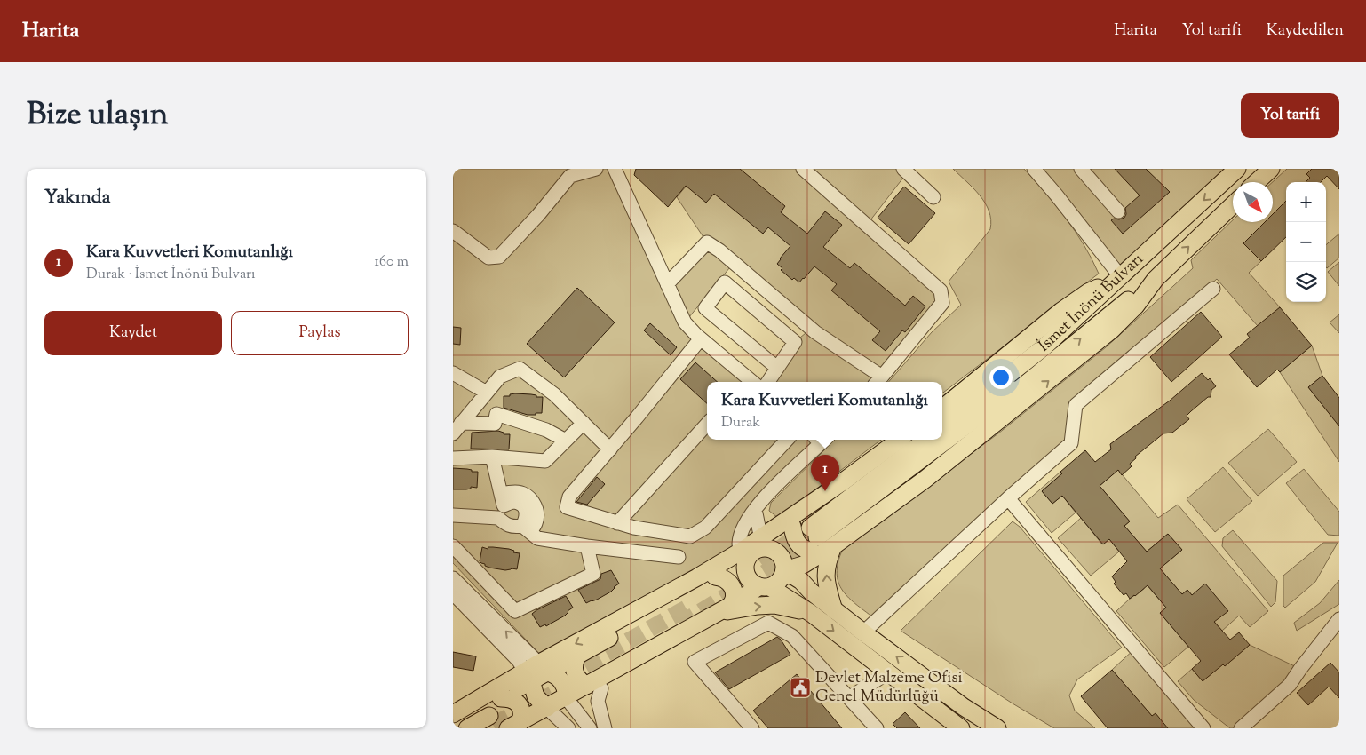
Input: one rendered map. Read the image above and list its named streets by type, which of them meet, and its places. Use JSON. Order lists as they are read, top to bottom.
{
  "streets": {
    "main road": ["İsmet İnönü Bulvarı"]
  },
  "places": {
    "public building": ["Devlet Malzeme Ofisi Genel Müdürlüğü"]
  },
  "north": "bottom right",
  "page": {
    "header": "Harita",
    "nav": ["Harita", "Yol tarifi", "Kaydedilen"],
    "title": "Bize ulaşın",
    "buttons": [
      "Yol tarifi",
      ["Kaydet", "Paylaş"]
    ],
    "heading": "Yakında",
    "map_buttons": ["+", "−"],
    "list": [
      {
        "mark": "1",
        "name": "Kara Kuvvetleri Komutanlığı",
        "note": "Durak · İsmet İnönü Bulvarı",
        "value": "160 m"
      }
    ],
    "popup": ["Kara Kuvvetleri Komutanlığı", "Durak"],
    "pins": "1"
  }
}
